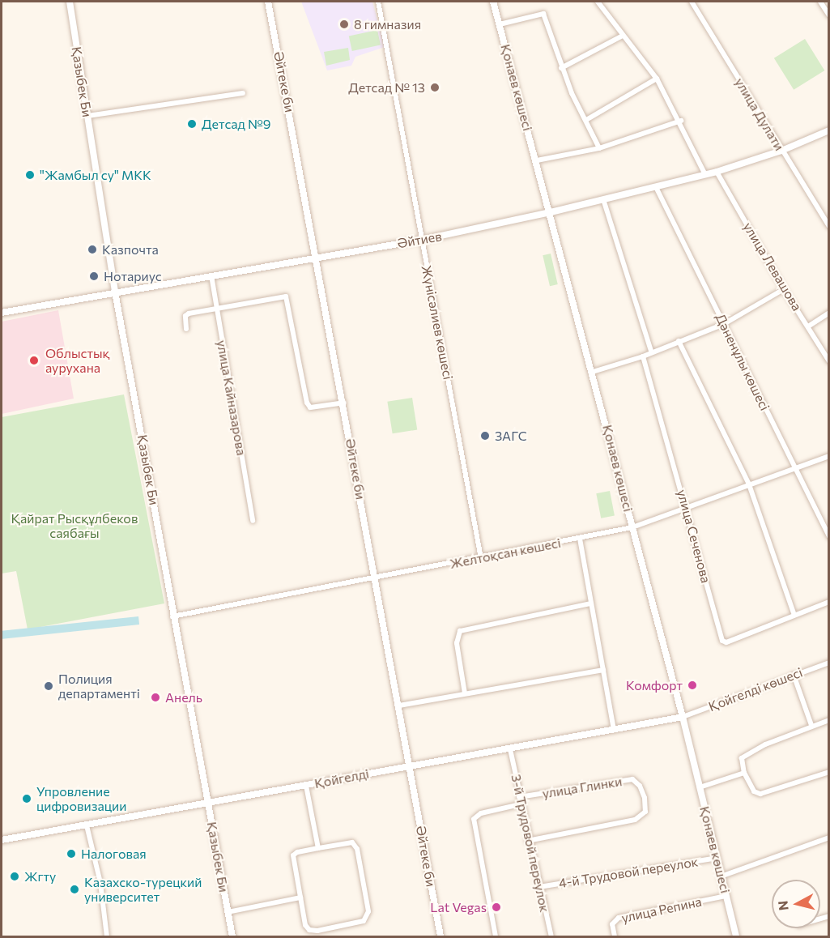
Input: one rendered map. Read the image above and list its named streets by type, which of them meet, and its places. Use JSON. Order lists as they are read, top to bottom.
{
  "streets": {
    "street": [
      "Қазыбек Би",
      "Әйтеке би",
      "Қонаев көшесі",
      "улица Дулати",
      "Әйтиев",
      "улица Левашова",
      "Жүнісәлиев көшесі",
      "Дәненұлы көшесі",
      "улица Кайназарова",
      "улица Сеченова",
      "Желтоқсан көшесі",
      "Қойгелді көшесі",
      "Қойгелді",
      "улица Глинки",
      "3-й Трудовой переулок",
      "4-й Трудовой переулок",
      "улица Репина"
    ]
  },
  "crossings": [
    ["Қазыбек Би", "Әйтиев"],
    ["Қазыбек Би", "Желтоқсан көшесі"],
    ["Қазыбек Би", "Қойгелді"],
    ["Әйтеке би", "Әйтиев"],
    ["Әйтеке би", "Желтоқсан көшесі"],
    ["Әйтеке би", "Қойгелді"],
    ["Қонаев көшесі", "Әйтиев"],
    ["Қонаев көшесі", "Желтоқсан көшесі"],
    ["Қонаев көшесі", "Қойгелді көшесі"],
    ["Қонаев көшесі", "Қойгелді"],
    ["Қонаев көшесі", "4-й Трудовой переулок"],
    ["Қонаев көшесі", "улица Репина"],
    ["улица Дулати", "Әйтиев"],
    ["Әйтиев", "улица Левашова"],
    ["Әйтиев", "Жүнісәлиев көшесі"],
    ["Әйтиев", "Дәненұлы көшесі"],
    ["Әйтиев", "улица Кайназарова"],
    ["Жүнісәлиев көшесі", "Желтоқсан көшесі"],
    ["Дәненұлы көшесі", "Желтоқсан көшесі"],
    ["улица Сеченова", "Желтоқсан көшесі"],
    ["Қойгелді көшесі", "Қойгелді"],
    ["Қойгелді", "3-й Трудовой переулок"],
    ["улица Глинки", "3-й Трудовой переулок"],
    ["3-й Трудовой переулок", "4-й Трудовой переулок"]
  ],
  "parks": ["Қайрат Рысқұлбеков саябағы"],
  "places": [
    "8 гимназия",
    "Детсад № 13",
    "Детсад №9",
    "\"Жамбыл су\" МКК",
    "Казпочта",
    "Нотариус",
    "Облыстық аурухана",
    "ЗАГС",
    "Комфорт",
    "Полиция департаменті",
    "Анель",
    "Упровление цифровизации",
    "Налоговая",
    "Жгту",
    "Казахско-турецкий университет",
    "Lat Vegas"
  ],
  "north": "left"
}
